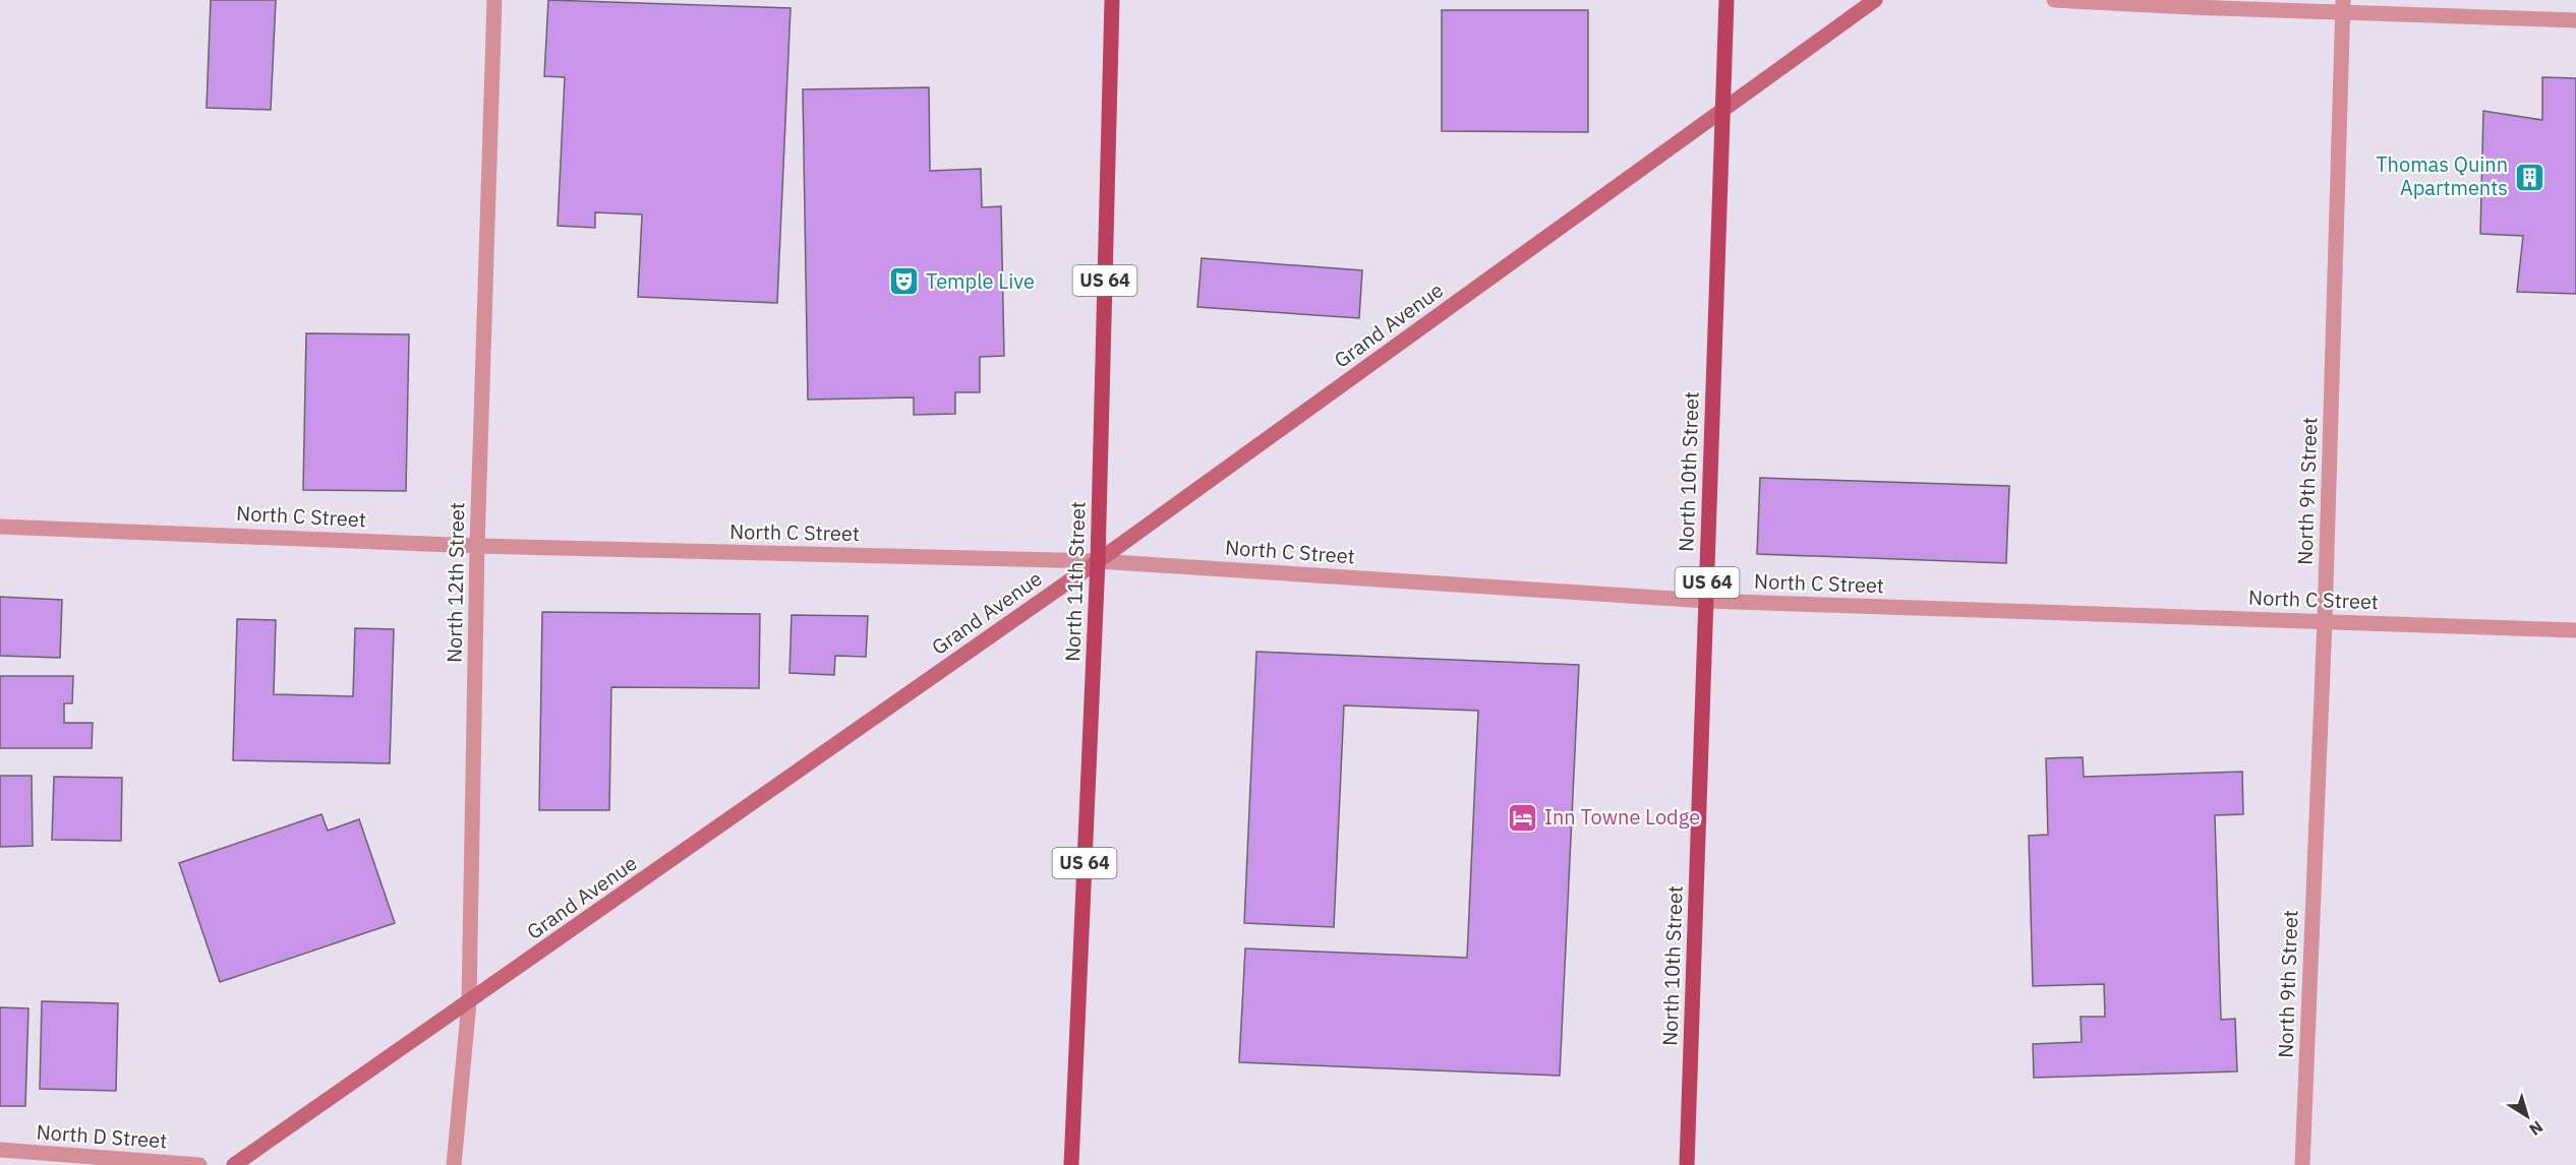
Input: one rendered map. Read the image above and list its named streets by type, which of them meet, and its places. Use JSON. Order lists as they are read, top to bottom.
{
  "streets": {
    "main road": [
      "US 64",
      "Grand Avenue",
      "North 10th Street",
      "North 11th Street"
    ],
    "street": [
      "North 9th Street",
      "North C Street",
      "North 12th Street",
      "North D Street"
    ]
  },
  "crossings": [
    ["Grand Avenue", "North 10th Street"],
    ["Grand Avenue", "North C Street"],
    ["Grand Avenue", "North 11th Street"],
    ["Grand Avenue", "North 12th Street"],
    ["North 10th Street", "North C Street"],
    ["North 9th Street", "North C Street"],
    ["North C Street", "North 11th Street"],
    ["North C Street", "North 12th Street"]
  ],
  "places": {
    "building": ["Thomas Quinn Apartments"],
    "theatre": ["Temple Live"],
    "hotel": ["Inn Towne Lodge"]
  },
  "north": "bottom right"
}
